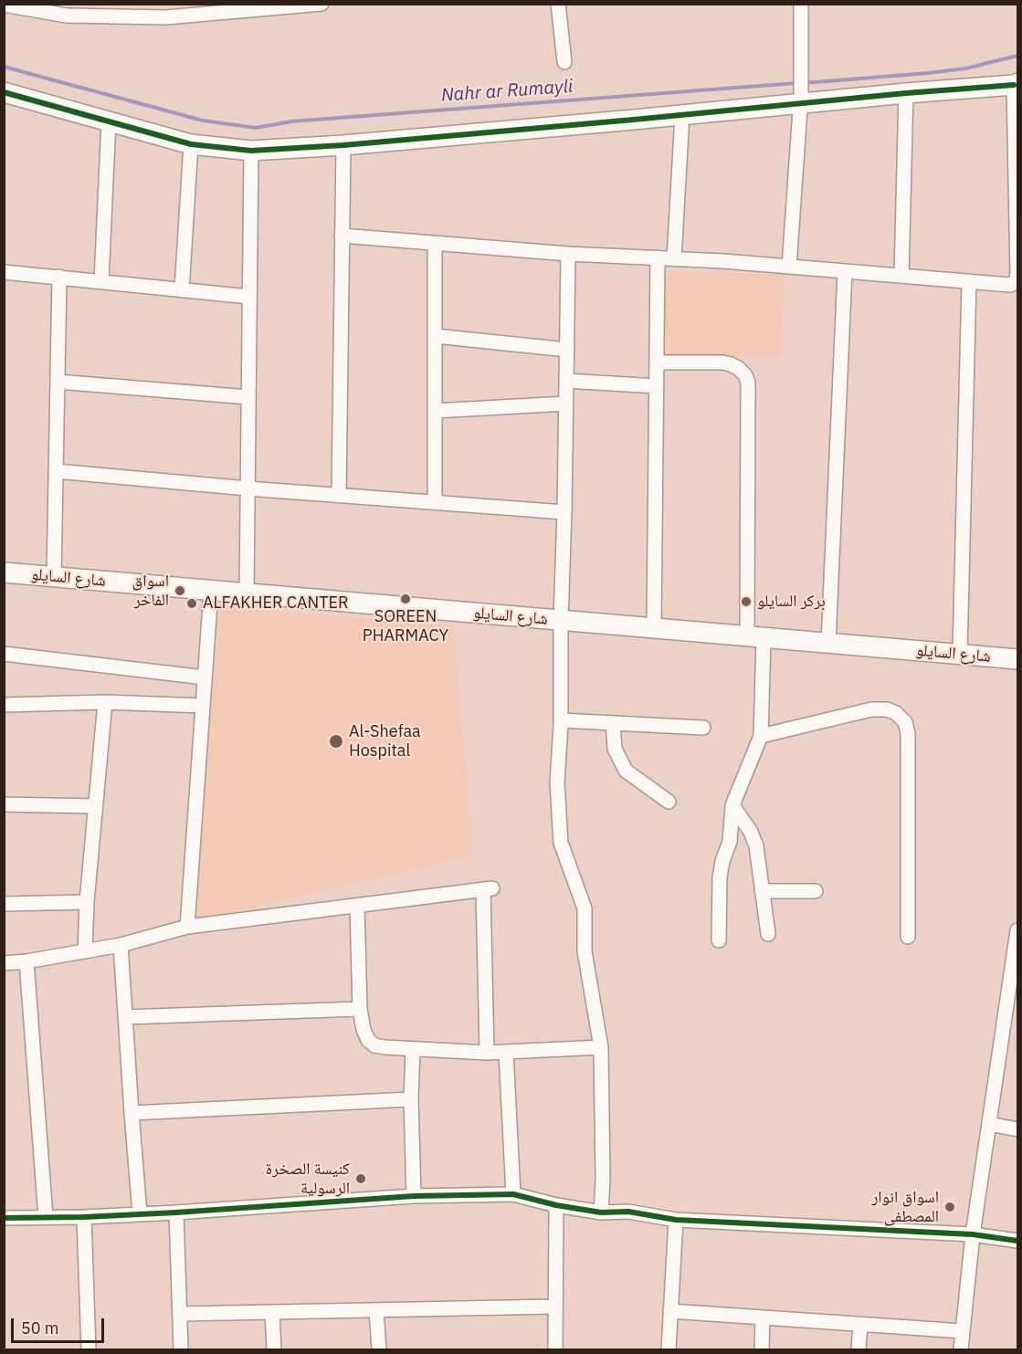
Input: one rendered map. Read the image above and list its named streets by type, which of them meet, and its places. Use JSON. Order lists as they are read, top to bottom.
{
  "streets": {
    "street": ["شارع السايلو"]
  },
  "water": ["Nahr ar Rumayli"],
  "places": [
    "اسواق الفاخر",
    "SOREEN PHARMACY",
    "بركر السايلو",
    "ALFAKHER CANTER",
    "Al-Shefaa Hospital",
    "كنيسة الصخرة الرسولية",
    "اسواق انوار المصطفى"
  ],
  "scale_bar": "50 m"
}
